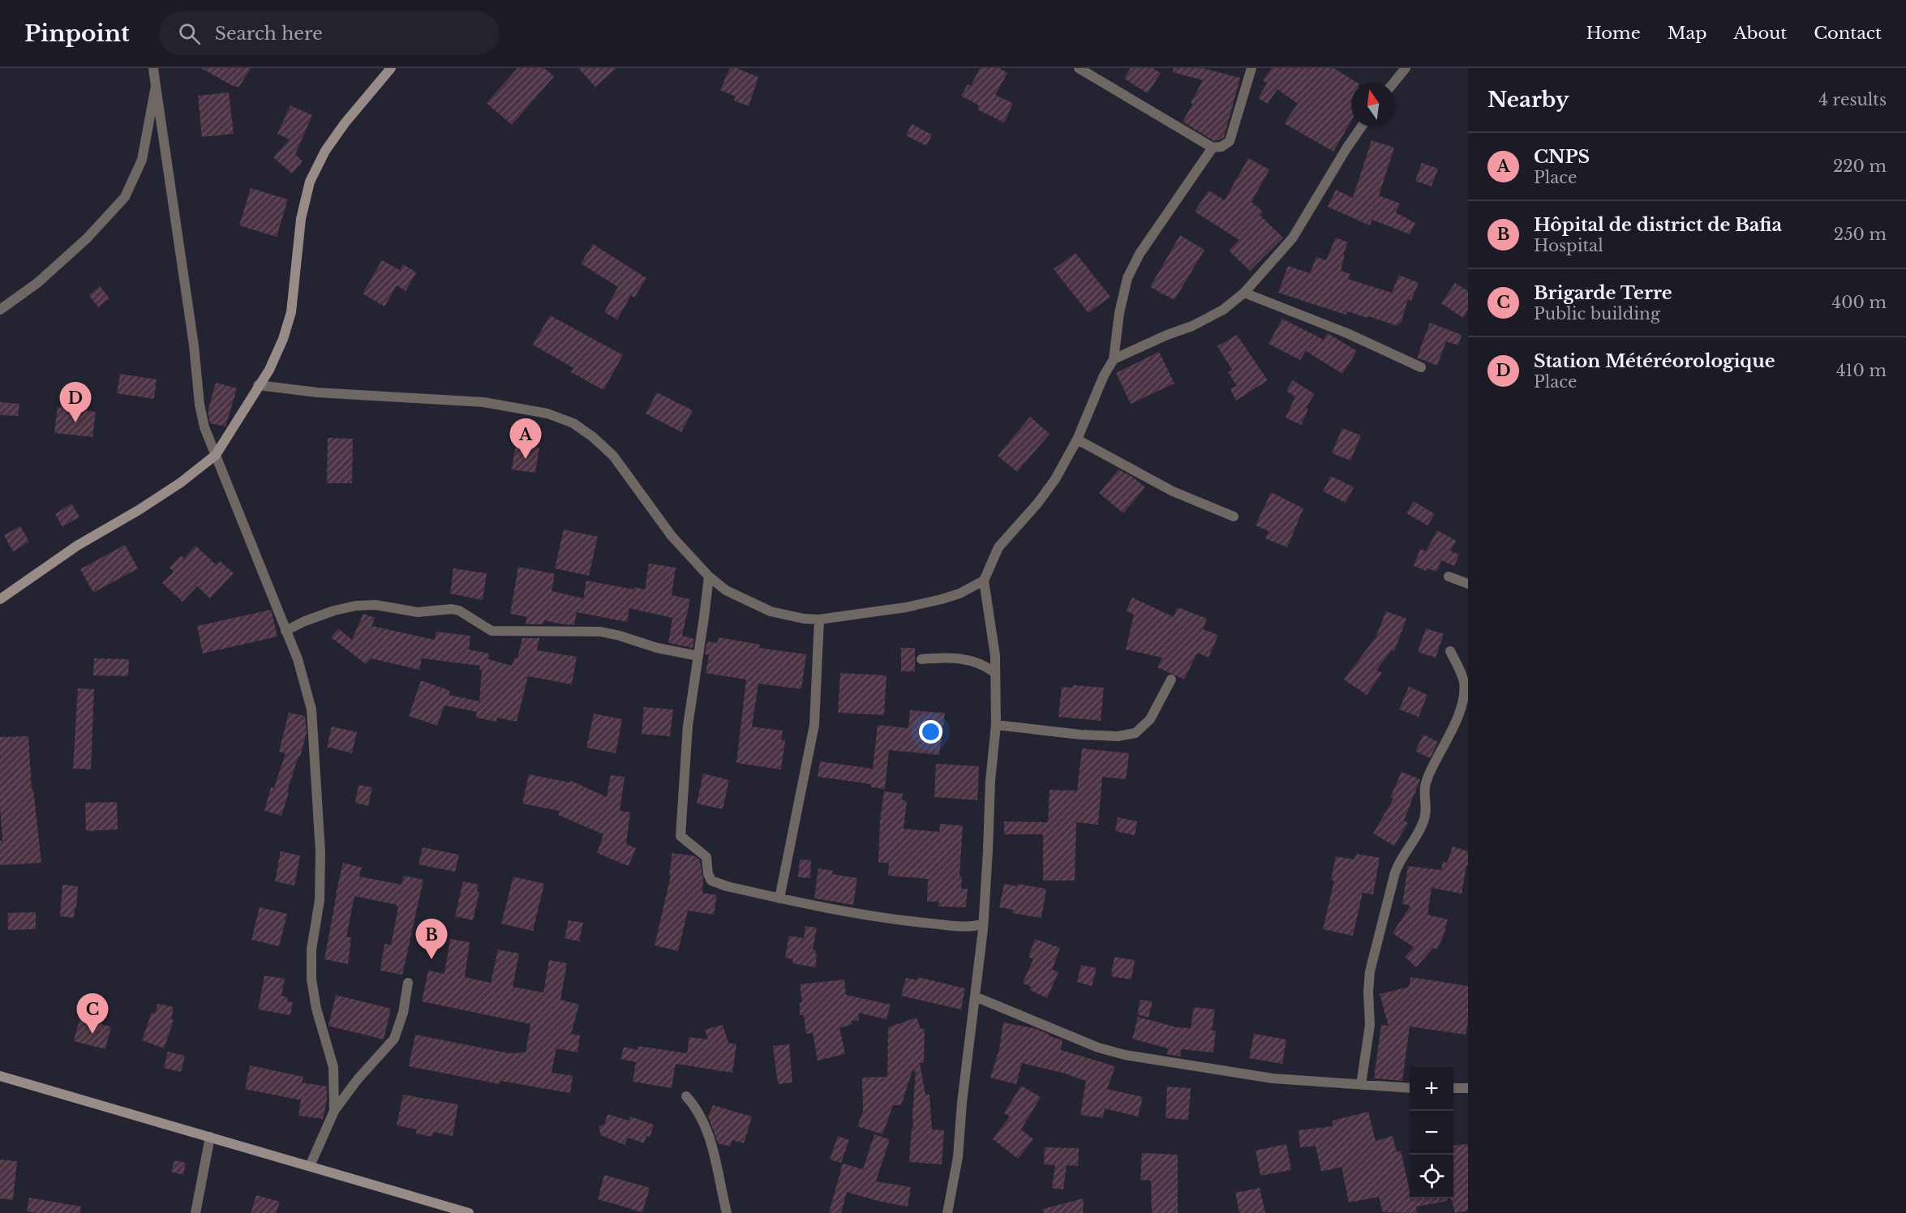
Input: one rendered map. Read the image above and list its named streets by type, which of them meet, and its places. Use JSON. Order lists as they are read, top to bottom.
{
  "north": "top",
  "page": {
    "header": "Pinpoint",
    "search": "Search here",
    "nav": [
      "Home",
      "Map",
      "About",
      "Contact"
    ],
    "heading": ["Nearby", "4 results"],
    "list": [
      {
        "mark": "A",
        "name": "CNPS",
        "note": "Place",
        "value": "220 m"
      },
      {
        "mark": "B",
        "name": "Hôpital de district de Bafia",
        "note": "Hospital",
        "value": "250 m"
      },
      {
        "mark": "C",
        "name": "Brigarde Terre",
        "note": "Public building",
        "value": "400 m"
      },
      {
        "mark": "D",
        "name": "Station Météréorologique",
        "note": "Place",
        "value": "410 m"
      }
    ],
    "pins": [
      "D",
      "A",
      "B",
      "C"
    ],
    "map_buttons": ["+", "−"]
  }
}
